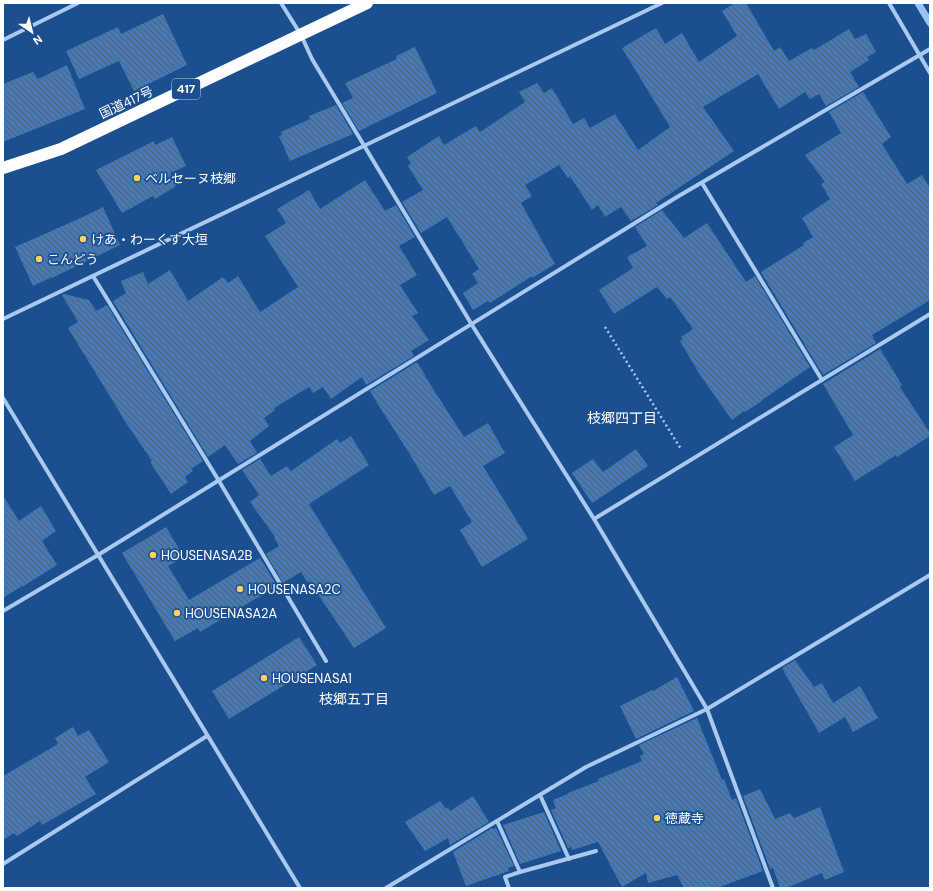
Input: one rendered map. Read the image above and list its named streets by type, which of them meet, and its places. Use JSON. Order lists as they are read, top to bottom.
{
  "streets": {
    "highway": ["417", "国道417号"]
  },
  "districts": ["枝郷四丁目", "枝郷五丁目"],
  "places": [
    "ベルセーヌ枝郷",
    "けあ・わーくす大垣",
    "こんどう",
    "HOUSENASA2B",
    "HOUSENASA2C",
    "HOUSENASA2A",
    "HOUSENASA1",
    "徳蔵寺"
  ],
  "north": "bottom right"
}
